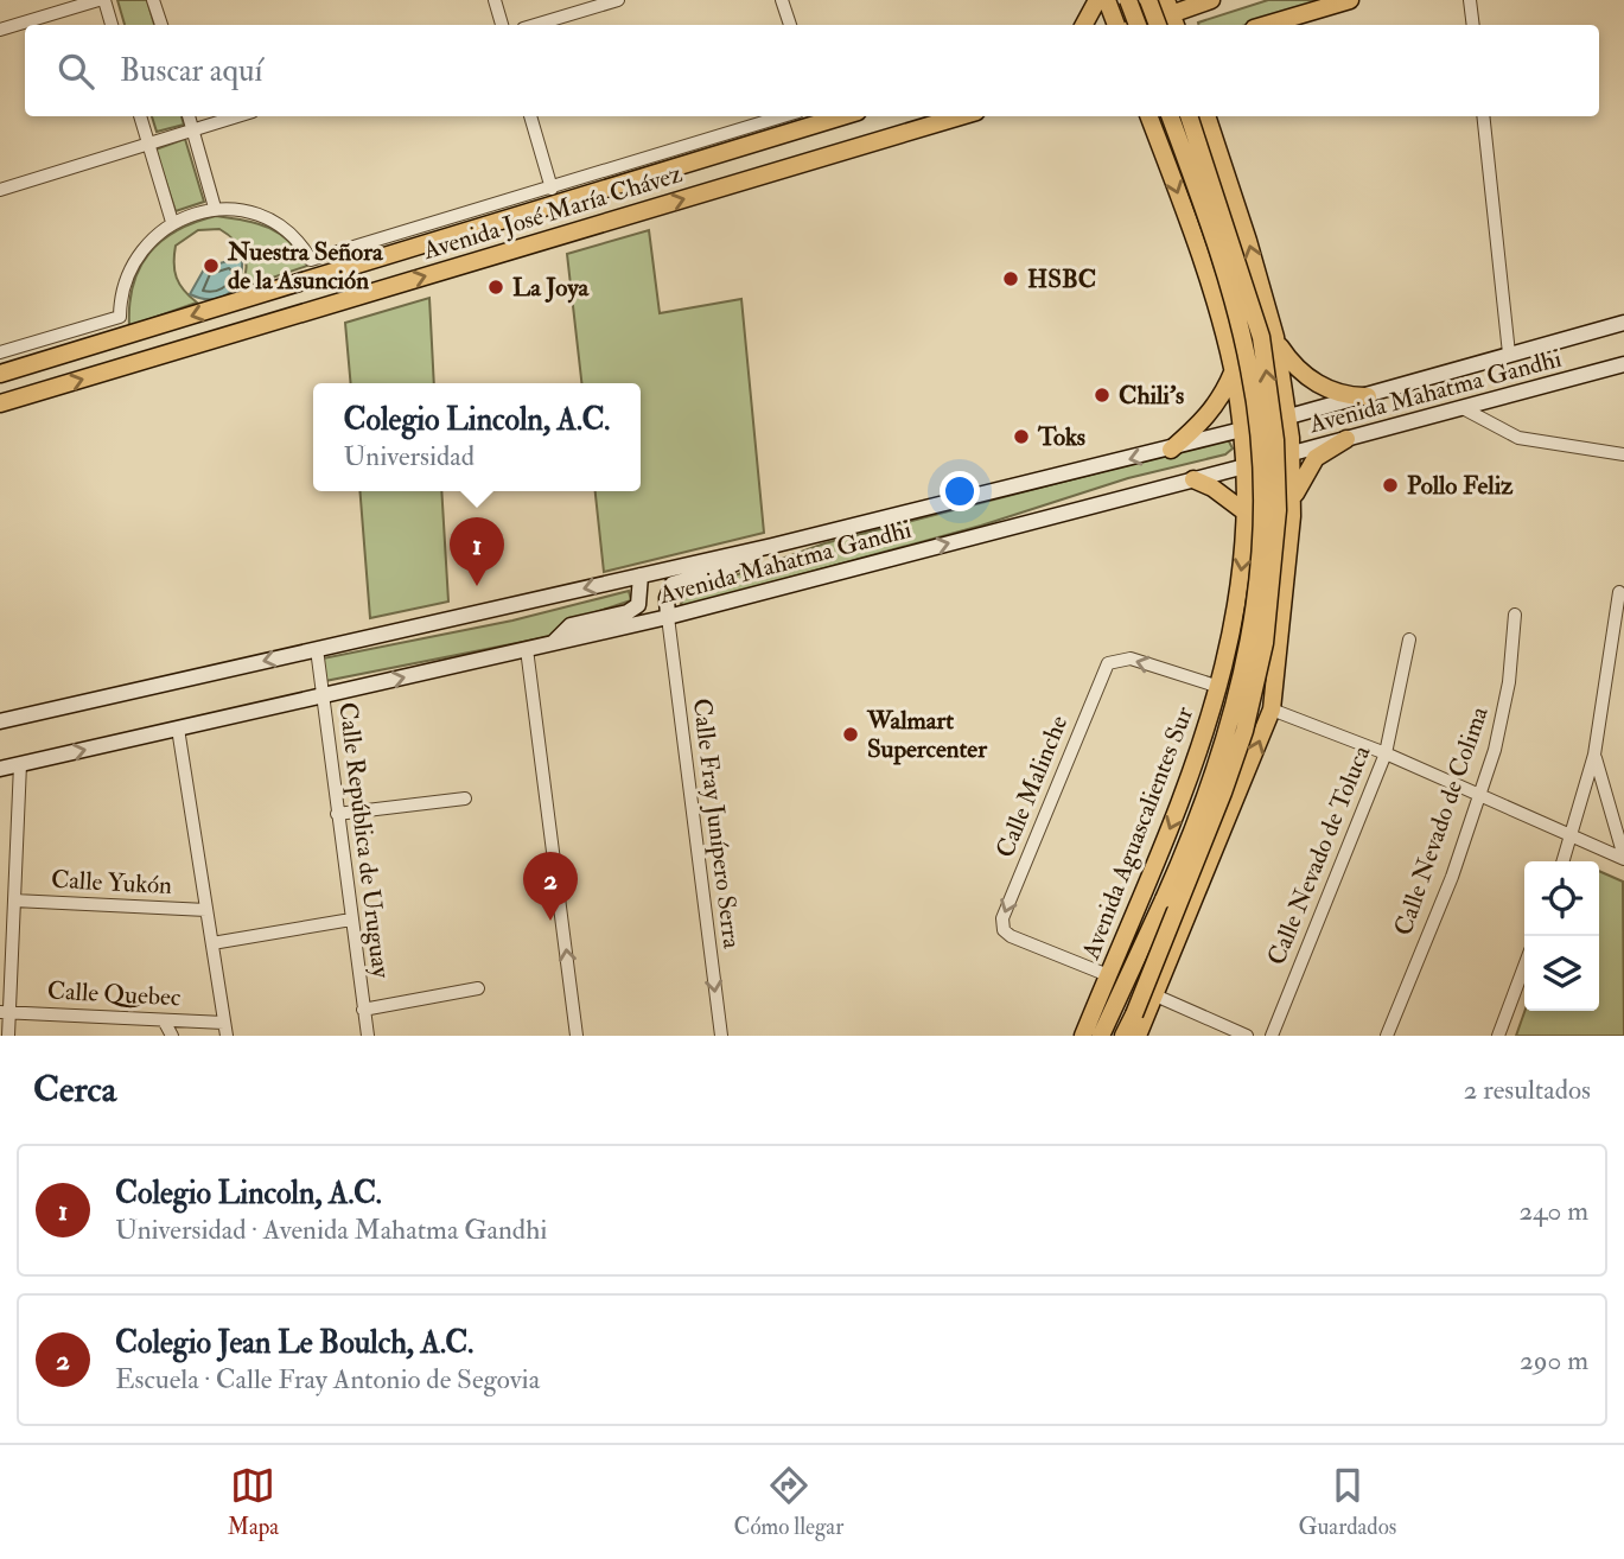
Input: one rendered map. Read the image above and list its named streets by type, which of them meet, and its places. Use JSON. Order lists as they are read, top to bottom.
{
  "streets": {
    "main road": ["Avenida José María Chávez", "Avenida Mahatma Gandhi", "Avenida Aguascalientes Sur"],
    "street": [
      "Calle Malinche",
      "Calle Nevado de Colima",
      "Calle Fray Junípero Serra",
      "Calle República de Uruguay",
      "Calle Nevado de Toluca",
      "Calle Yukón",
      "Calle Quebec"
    ]
  },
  "crossings": [
    ["Avenida Mahatma Gandhi", "Calle Fray Junípero Serra"],
    ["Avenida Mahatma Gandhi", "Avenida Aguascalientes Sur"],
    ["Avenida Mahatma Gandhi", "Calle República de Uruguay"],
    ["Calle Malinche", "Avenida Aguascalientes Sur"]
  ],
  "one_way": ["Calle Fray Junípero Serra"],
  "places": [
    "Nuestra Señora de la Asunción",
    "HSBC",
    "La Joya",
    "Chili's",
    "Toks",
    "Pollo Feliz",
    "Walmart Supercenter"
  ],
  "page": {
    "search": "Buscar aquí",
    "popup": ["Colegio Lincoln, A.C.", "Universidad"],
    "pins": ["1", "2"],
    "heading": ["Cerca", "2 resultados"],
    "list": [
      {
        "mark": "1",
        "name": "Colegio Lincoln, A.C.",
        "note": "Universidad · Avenida Mahatma Gandhi",
        "value": "240 m"
      },
      {
        "mark": "2",
        "name": "Colegio Jean Le Boulch, A.C.",
        "note": "Escuela · Calle Fray Antonio de Segovia",
        "value": "290 m"
      }
    ],
    "nav": ["Mapa", "Cómo llegar", "Guardados"]
  }
}
